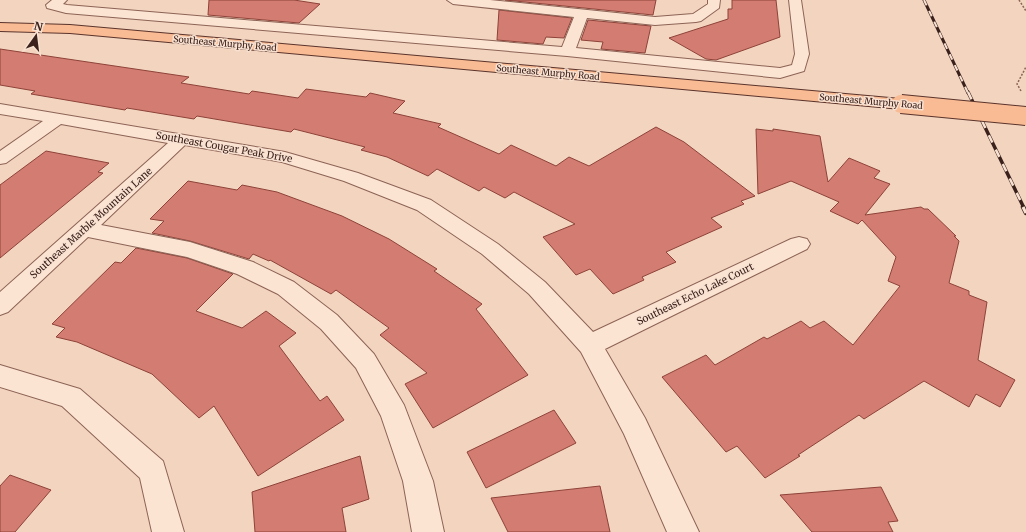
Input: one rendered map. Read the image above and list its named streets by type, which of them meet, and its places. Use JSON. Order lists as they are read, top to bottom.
{
  "streets": {
    "main road": ["Southeast Murphy Road"],
    "street": ["Southeast Cougar Peak Drive", "Southeast Marble Mountain Lane", "Southeast Echo Lake Court"]
  },
  "crossings": [
    ["Southeast Cougar Peak Drive", "Southeast Marble Mountain Lane"],
    ["Southeast Cougar Peak Drive", "Southeast Echo Lake Court"]
  ],
  "north": "top"
}
